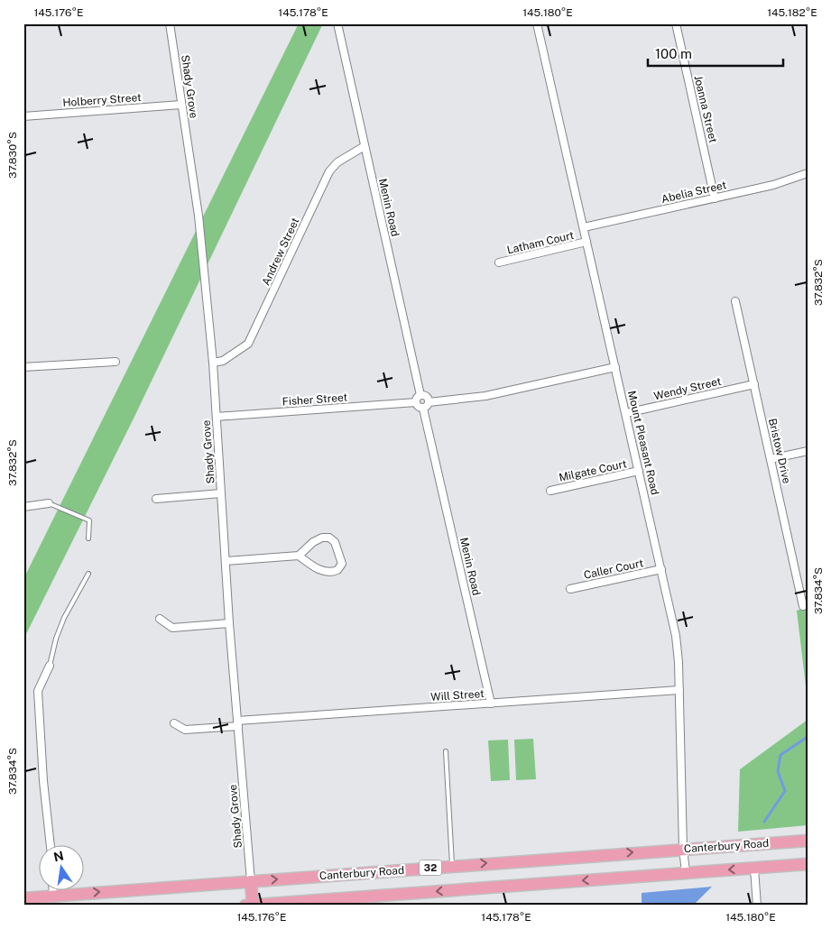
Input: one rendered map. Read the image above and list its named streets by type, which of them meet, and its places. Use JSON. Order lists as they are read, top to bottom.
{
  "streets": {
    "main road": ["Canterbury Road", "32"],
    "street": [
      "Shady Grove",
      "Holberry Street",
      "Joanna Street",
      "Abelia Street",
      "Menin Road",
      "Latham Court",
      "Andrew Street",
      "Wendy Street",
      "Fisher Street",
      "Mount Pleasant Road",
      "Bristow Drive",
      "Milgate Court",
      "Caller Court",
      "Will Street"
    ]
  },
  "crossings": [
    ["Shady Grove", "Holberry Street"],
    ["Shady Grove", "Andrew Street"],
    ["Shady Grove", "Fisher Street"],
    ["Shady Grove", "Will Street"],
    ["Shady Grove", "Canterbury Road"],
    ["Joanna Street", "Abelia Street"],
    ["Abelia Street", "Mount Pleasant Road"],
    ["Menin Road", "Andrew Street"],
    ["Menin Road", "Fisher Street"],
    ["Menin Road", "Will Street"],
    ["Latham Court", "Mount Pleasant Road"],
    ["Wendy Street", "Mount Pleasant Road"],
    ["Wendy Street", "Bristow Drive"],
    ["Mount Pleasant Road", "Milgate Court"],
    ["Mount Pleasant Road", "Caller Court"],
    ["Mount Pleasant Road", "Will Street"],
    ["Mount Pleasant Road", "Canterbury Road"]
  ],
  "scale_bar": "100 m",
  "north": "top",
  "coordinates": [
    "145.176°E",
    "145.178°E",
    "145.180°E",
    "145.182°E",
    "37.830°S",
    "37.832°S",
    "37.834°S"
  ]
}
